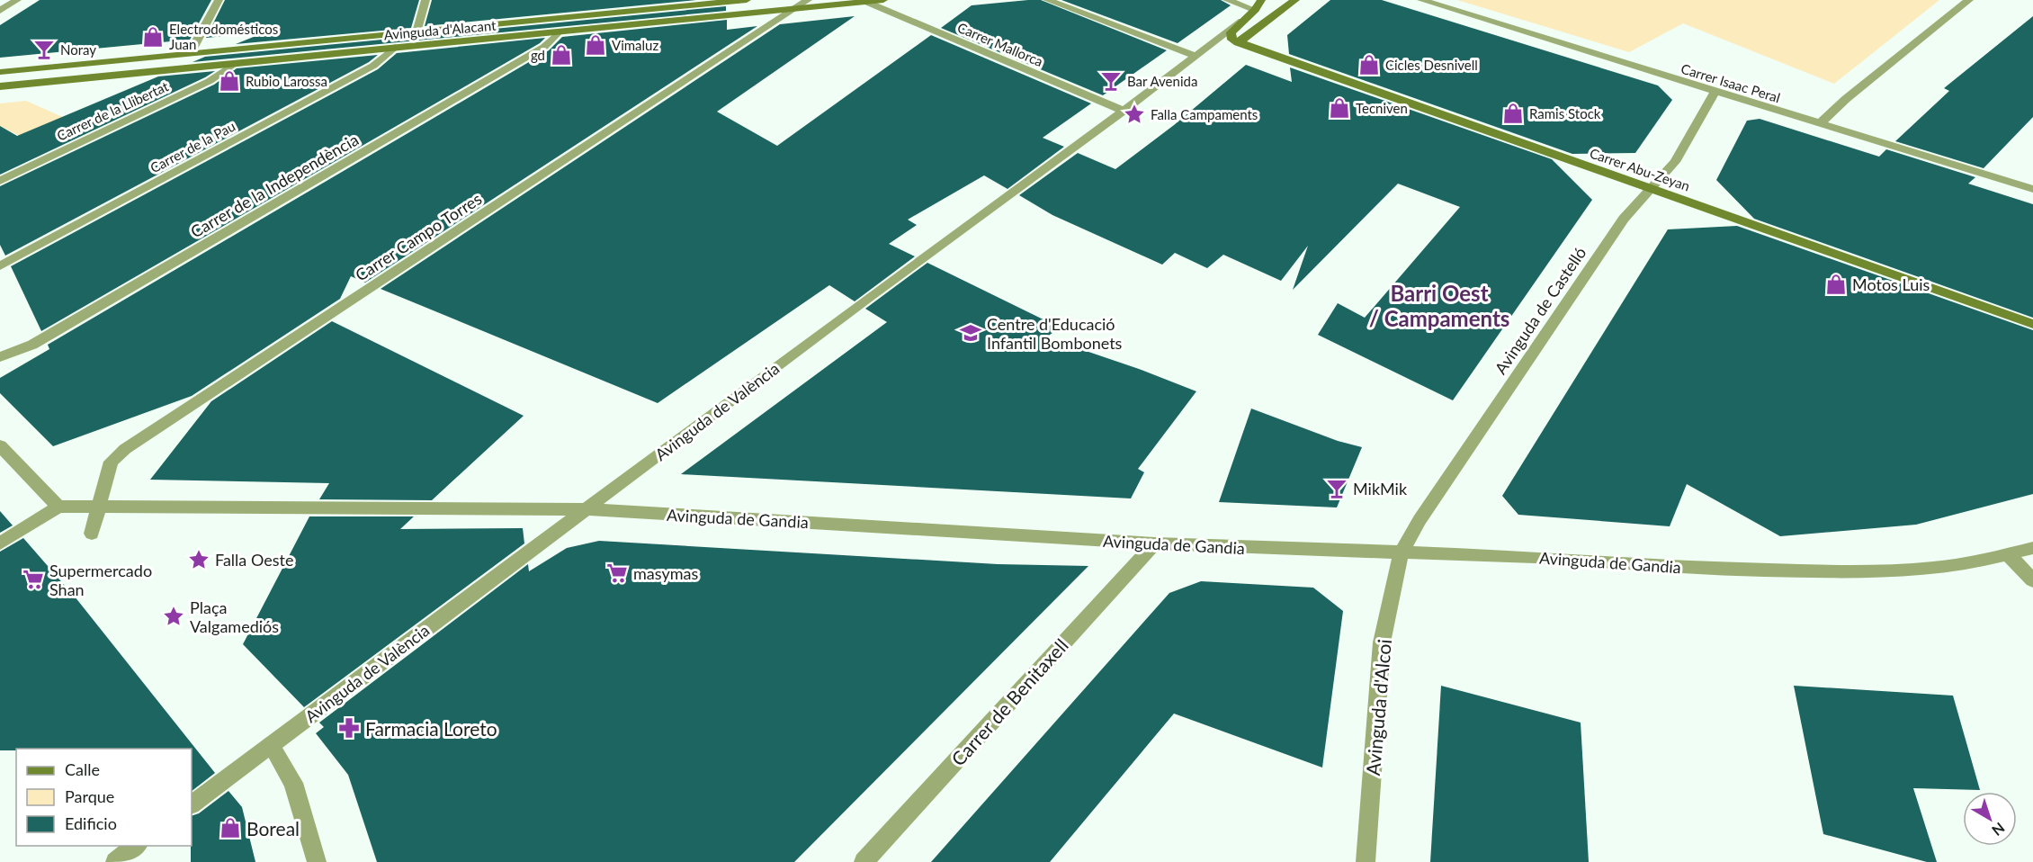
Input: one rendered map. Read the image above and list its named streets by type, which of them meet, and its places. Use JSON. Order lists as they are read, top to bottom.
{
  "streets": {
    "main road": ["Avinguda d'Alacant", "Carrer Abu-Zeyan", "Avinguda de València"],
    "street": [
      "Carrer Mallorca",
      "Carrer Isaac Peral",
      "Carrer de la Llibertat",
      "Carrer de la Pau",
      "Carrer de la Independència",
      "Carrer Campo Torres",
      "Avinguda de Castelló",
      "Avinguda de Gandia",
      "Carrer de Benitaxell",
      "Avinguda d'Alcoi"
    ]
  },
  "crossings": [
    ["Avinguda d'Alacant", "Carrer Mallorca"],
    ["Avinguda d'Alacant", "Carrer de la Llibertat"],
    ["Avinguda d'Alacant", "Carrer de la Pau"],
    ["Avinguda d'Alacant", "Carrer de la Independència"],
    ["Avinguda d'Alacant", "Carrer Campo Torres"],
    ["Carrer Mallorca", "Avinguda de València"],
    ["Carrer Isaac Peral", "Avinguda de Castelló"],
    ["Carrer Abu-Zeyan", "Avinguda de Castelló"],
    ["Carrer Abu-Zeyan", "Avinguda de València"],
    ["Carrer Campo Torres", "Avinguda de Gandia"],
    ["Avinguda de Castelló", "Avinguda de Gandia"],
    ["Avinguda de Castelló", "Avinguda d'Alcoi"],
    ["Avinguda de València", "Avinguda de Gandia"],
    ["Avinguda de Gandia", "Carrer de Benitaxell"],
    ["Avinguda de Gandia", "Avinguda d'Alcoi"]
  ],
  "districts": ["Barri Oest / Campaments"],
  "places": {
    "shop": [
      "Electrodomésticos Juan",
      "Vimaluz",
      "gd",
      "Cicles Desnivell",
      "Rubio Larossa",
      "Tecniven",
      "Ramis Stock",
      "Motos Luis",
      "Boreal"
    ],
    "bar": ["Noray", "Bar Avenida", "MikMik"],
    "place": ["Falla Campaments", "Falla Oeste", "Plaça Valgamediós"],
    "school or university": ["Centre d'Educació Infantil Bombonets"],
    "supermarket": ["masymas", "Supermercado Shan"],
    "pharmacy": ["Farmacia Loreto"]
  },
  "legend": ["Calle", "Parque", "Edificio"],
  "north": "bottom right"
}
